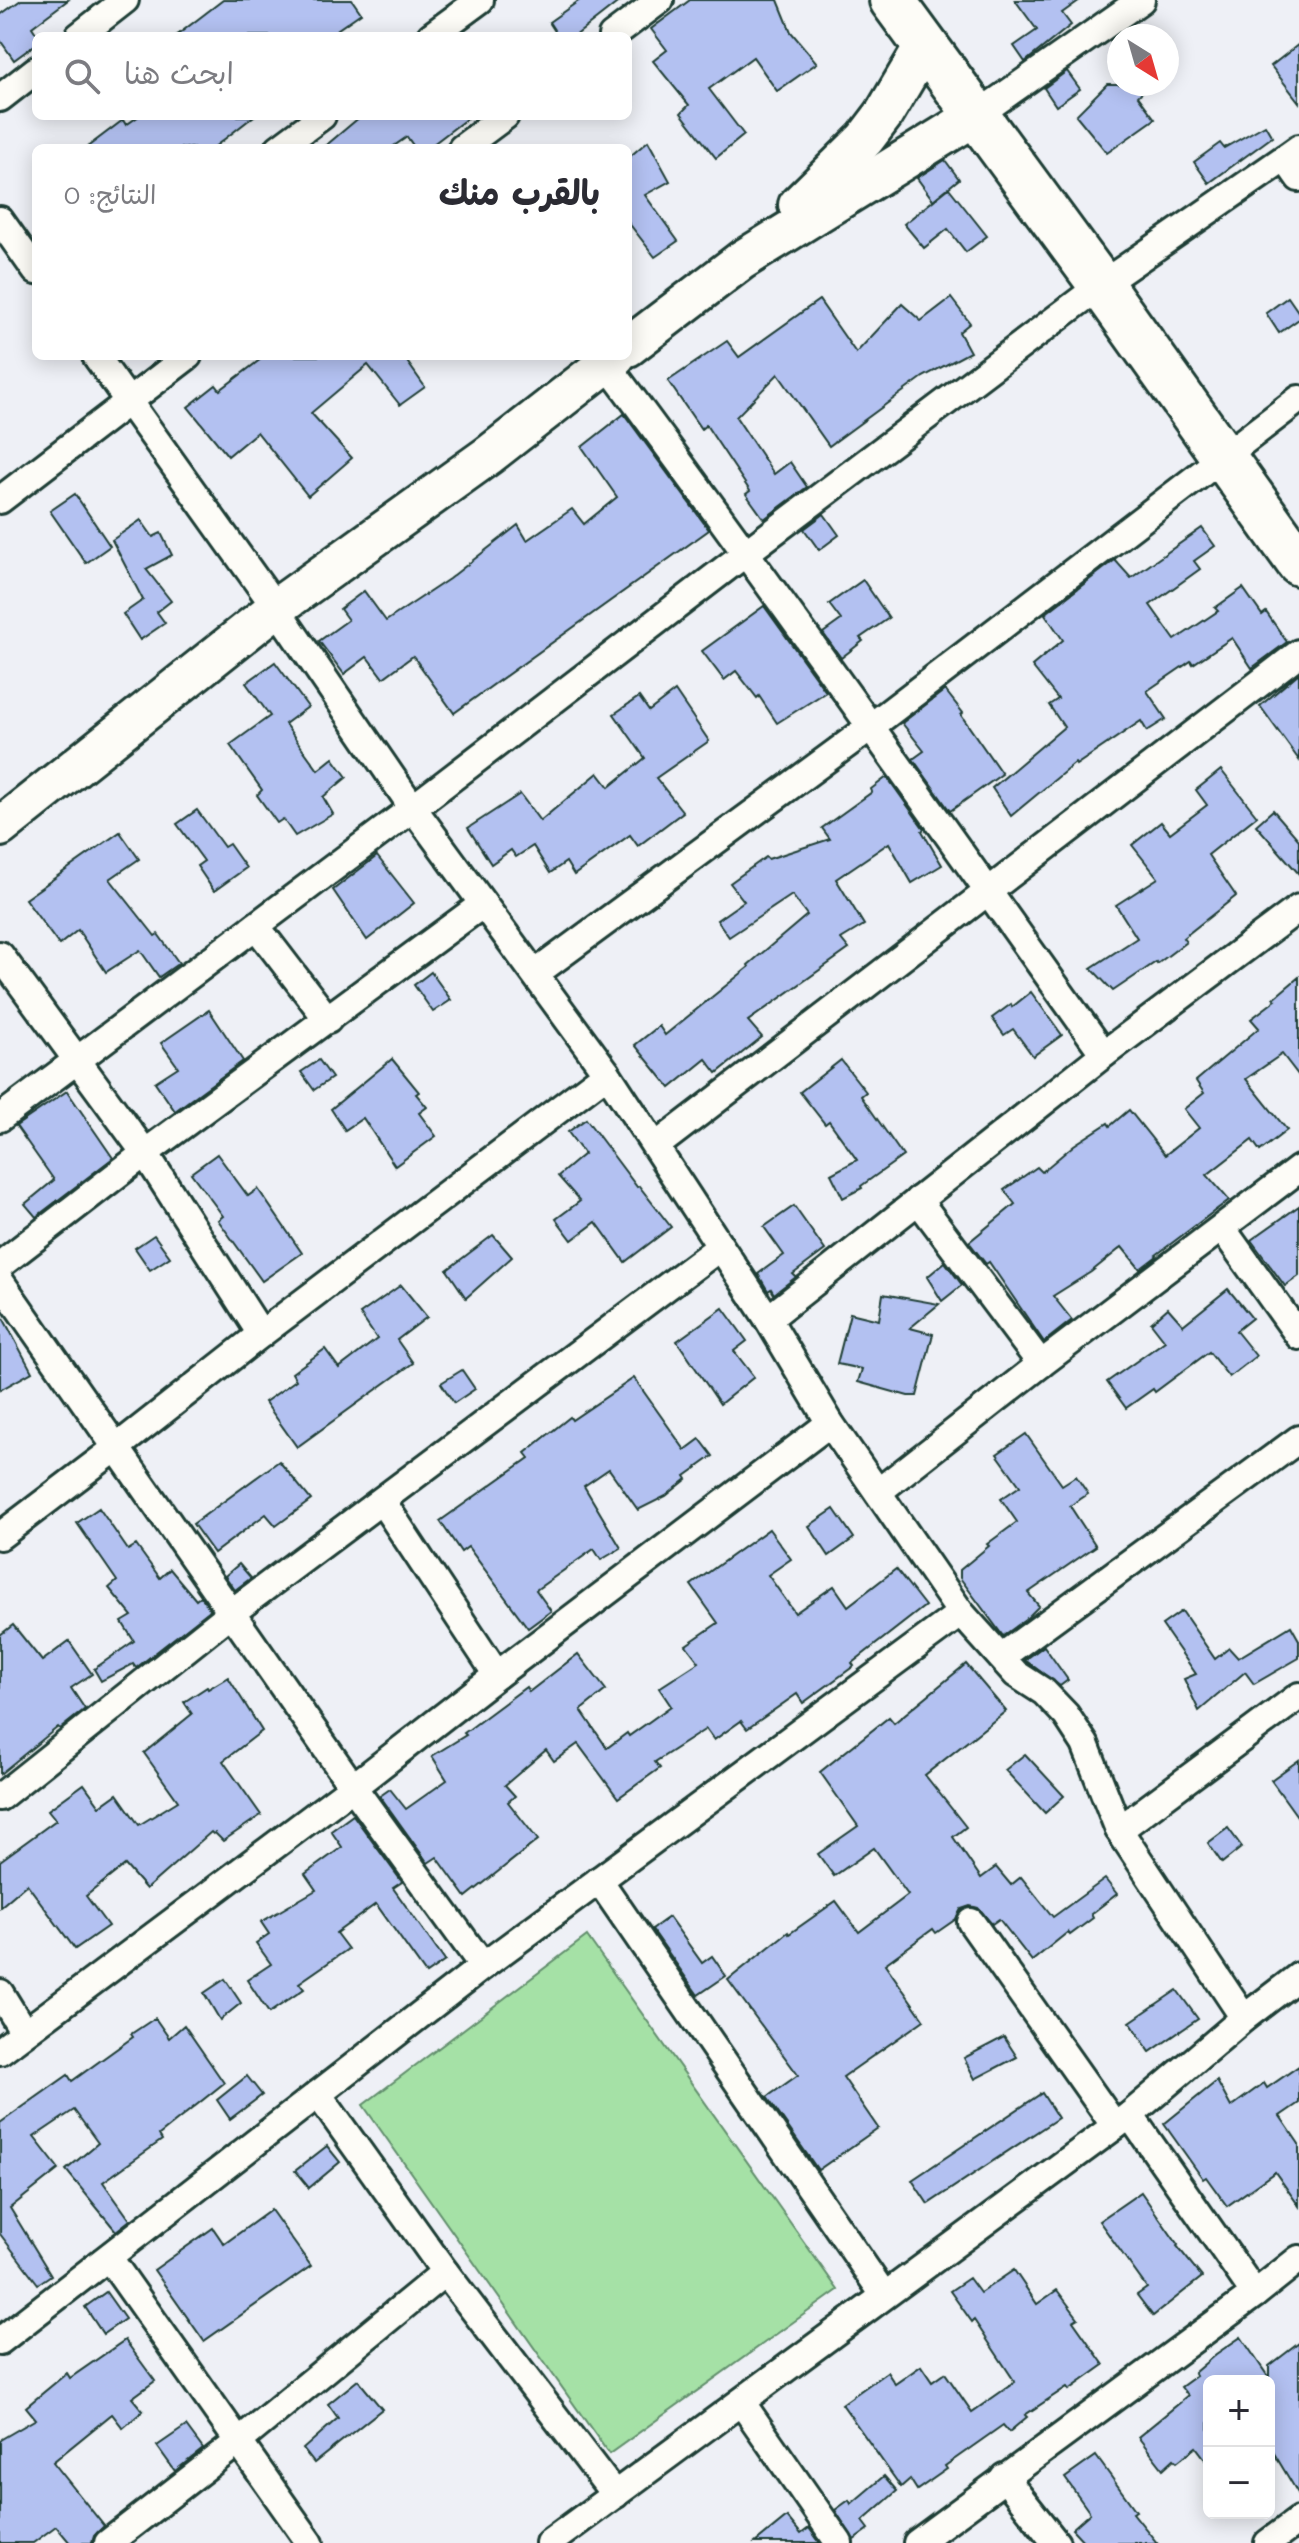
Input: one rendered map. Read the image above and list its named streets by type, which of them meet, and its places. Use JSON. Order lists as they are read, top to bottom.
{
  "north": "bottom right",
  "page": {
    "search": "ابحث هنا",
    "heading": ["بالقرب منك", "النتائج: 0"],
    "map_buttons": ["+", "−"]
  }
}
